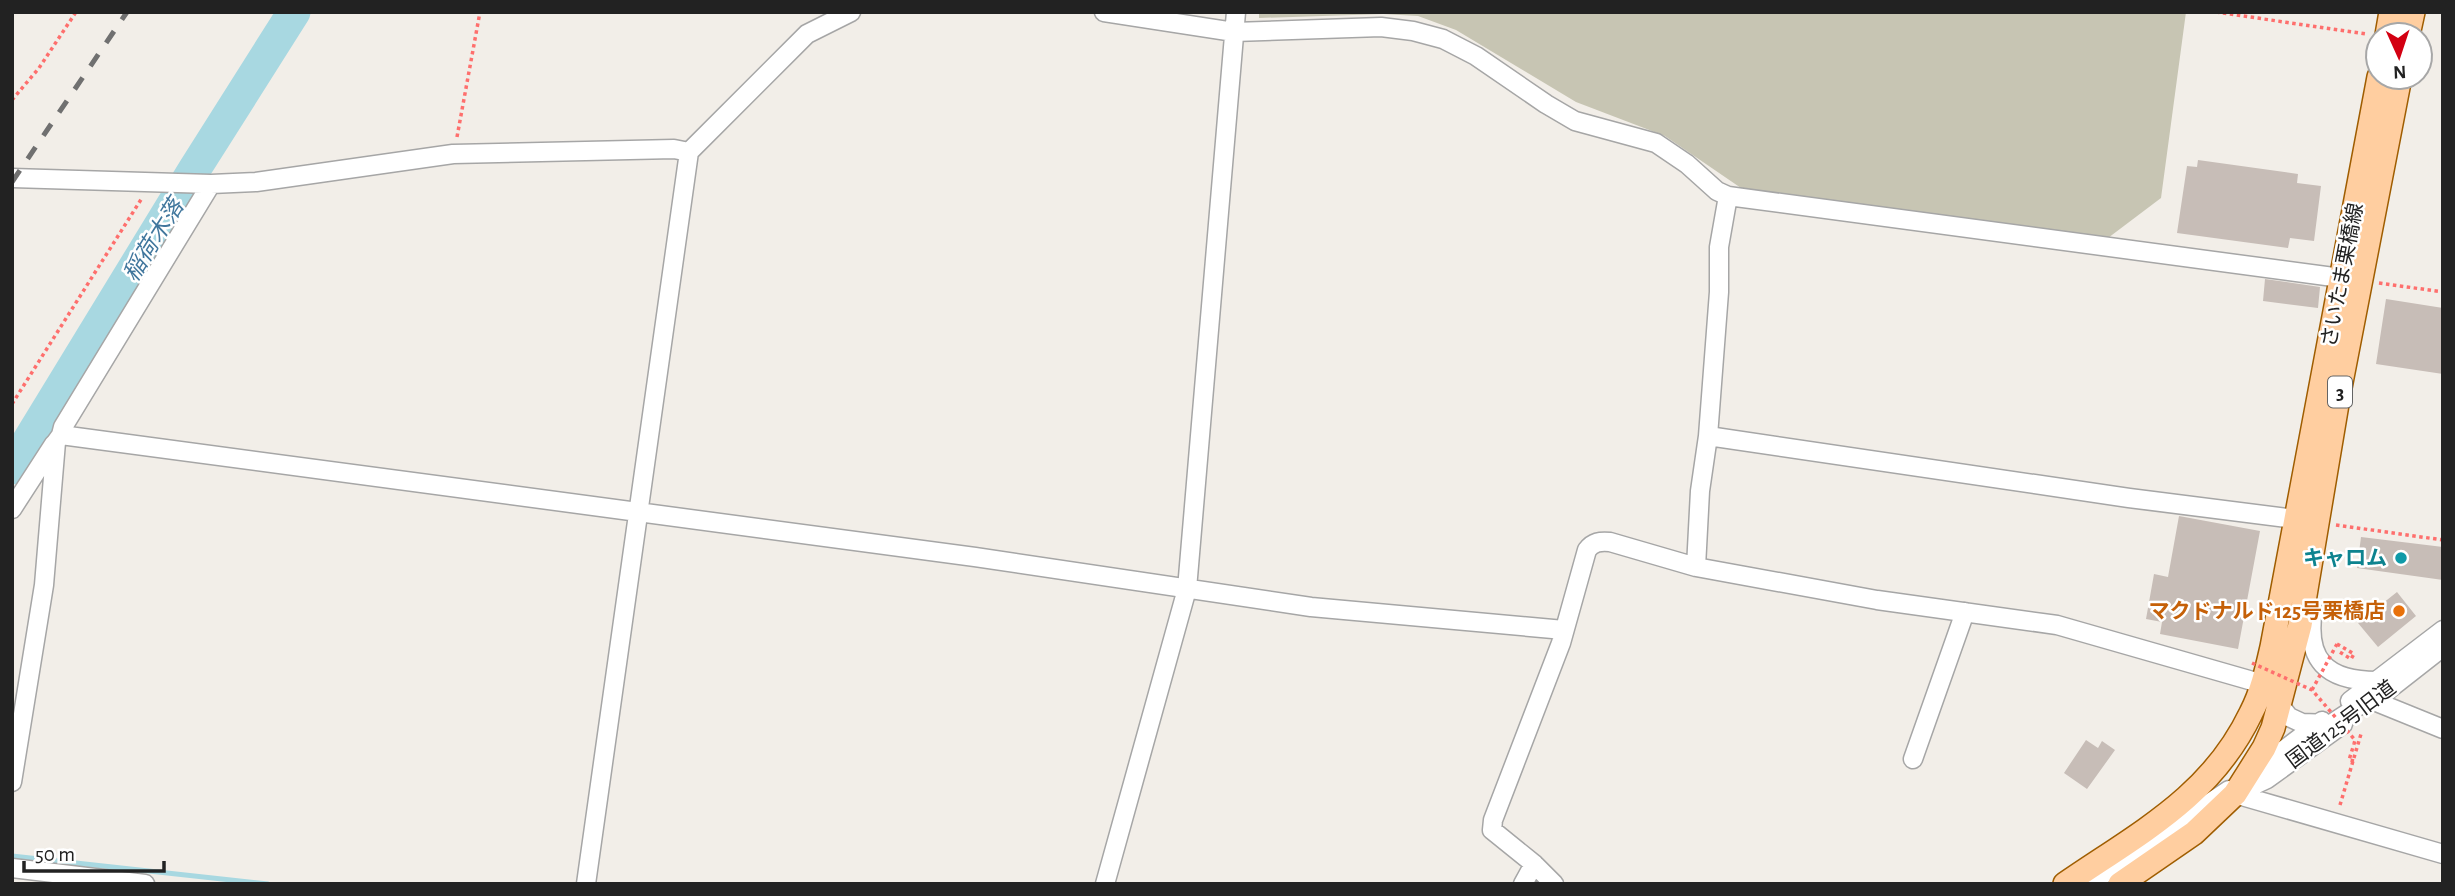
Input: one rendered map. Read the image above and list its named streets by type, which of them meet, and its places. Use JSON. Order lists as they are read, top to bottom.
{
  "streets": {
    "main road": ["さいたま栗橋線", "3"],
    "street": ["国道125号旧道"]
  },
  "crossings": [
    ["さいたま栗橋線", "国道125号旧道"]
  ],
  "water": ["稲荷木落"],
  "places": ["キャロム", "マクドナルド125号栗橋店"],
  "scale_bar": "50 m",
  "north": "bottom"
}
